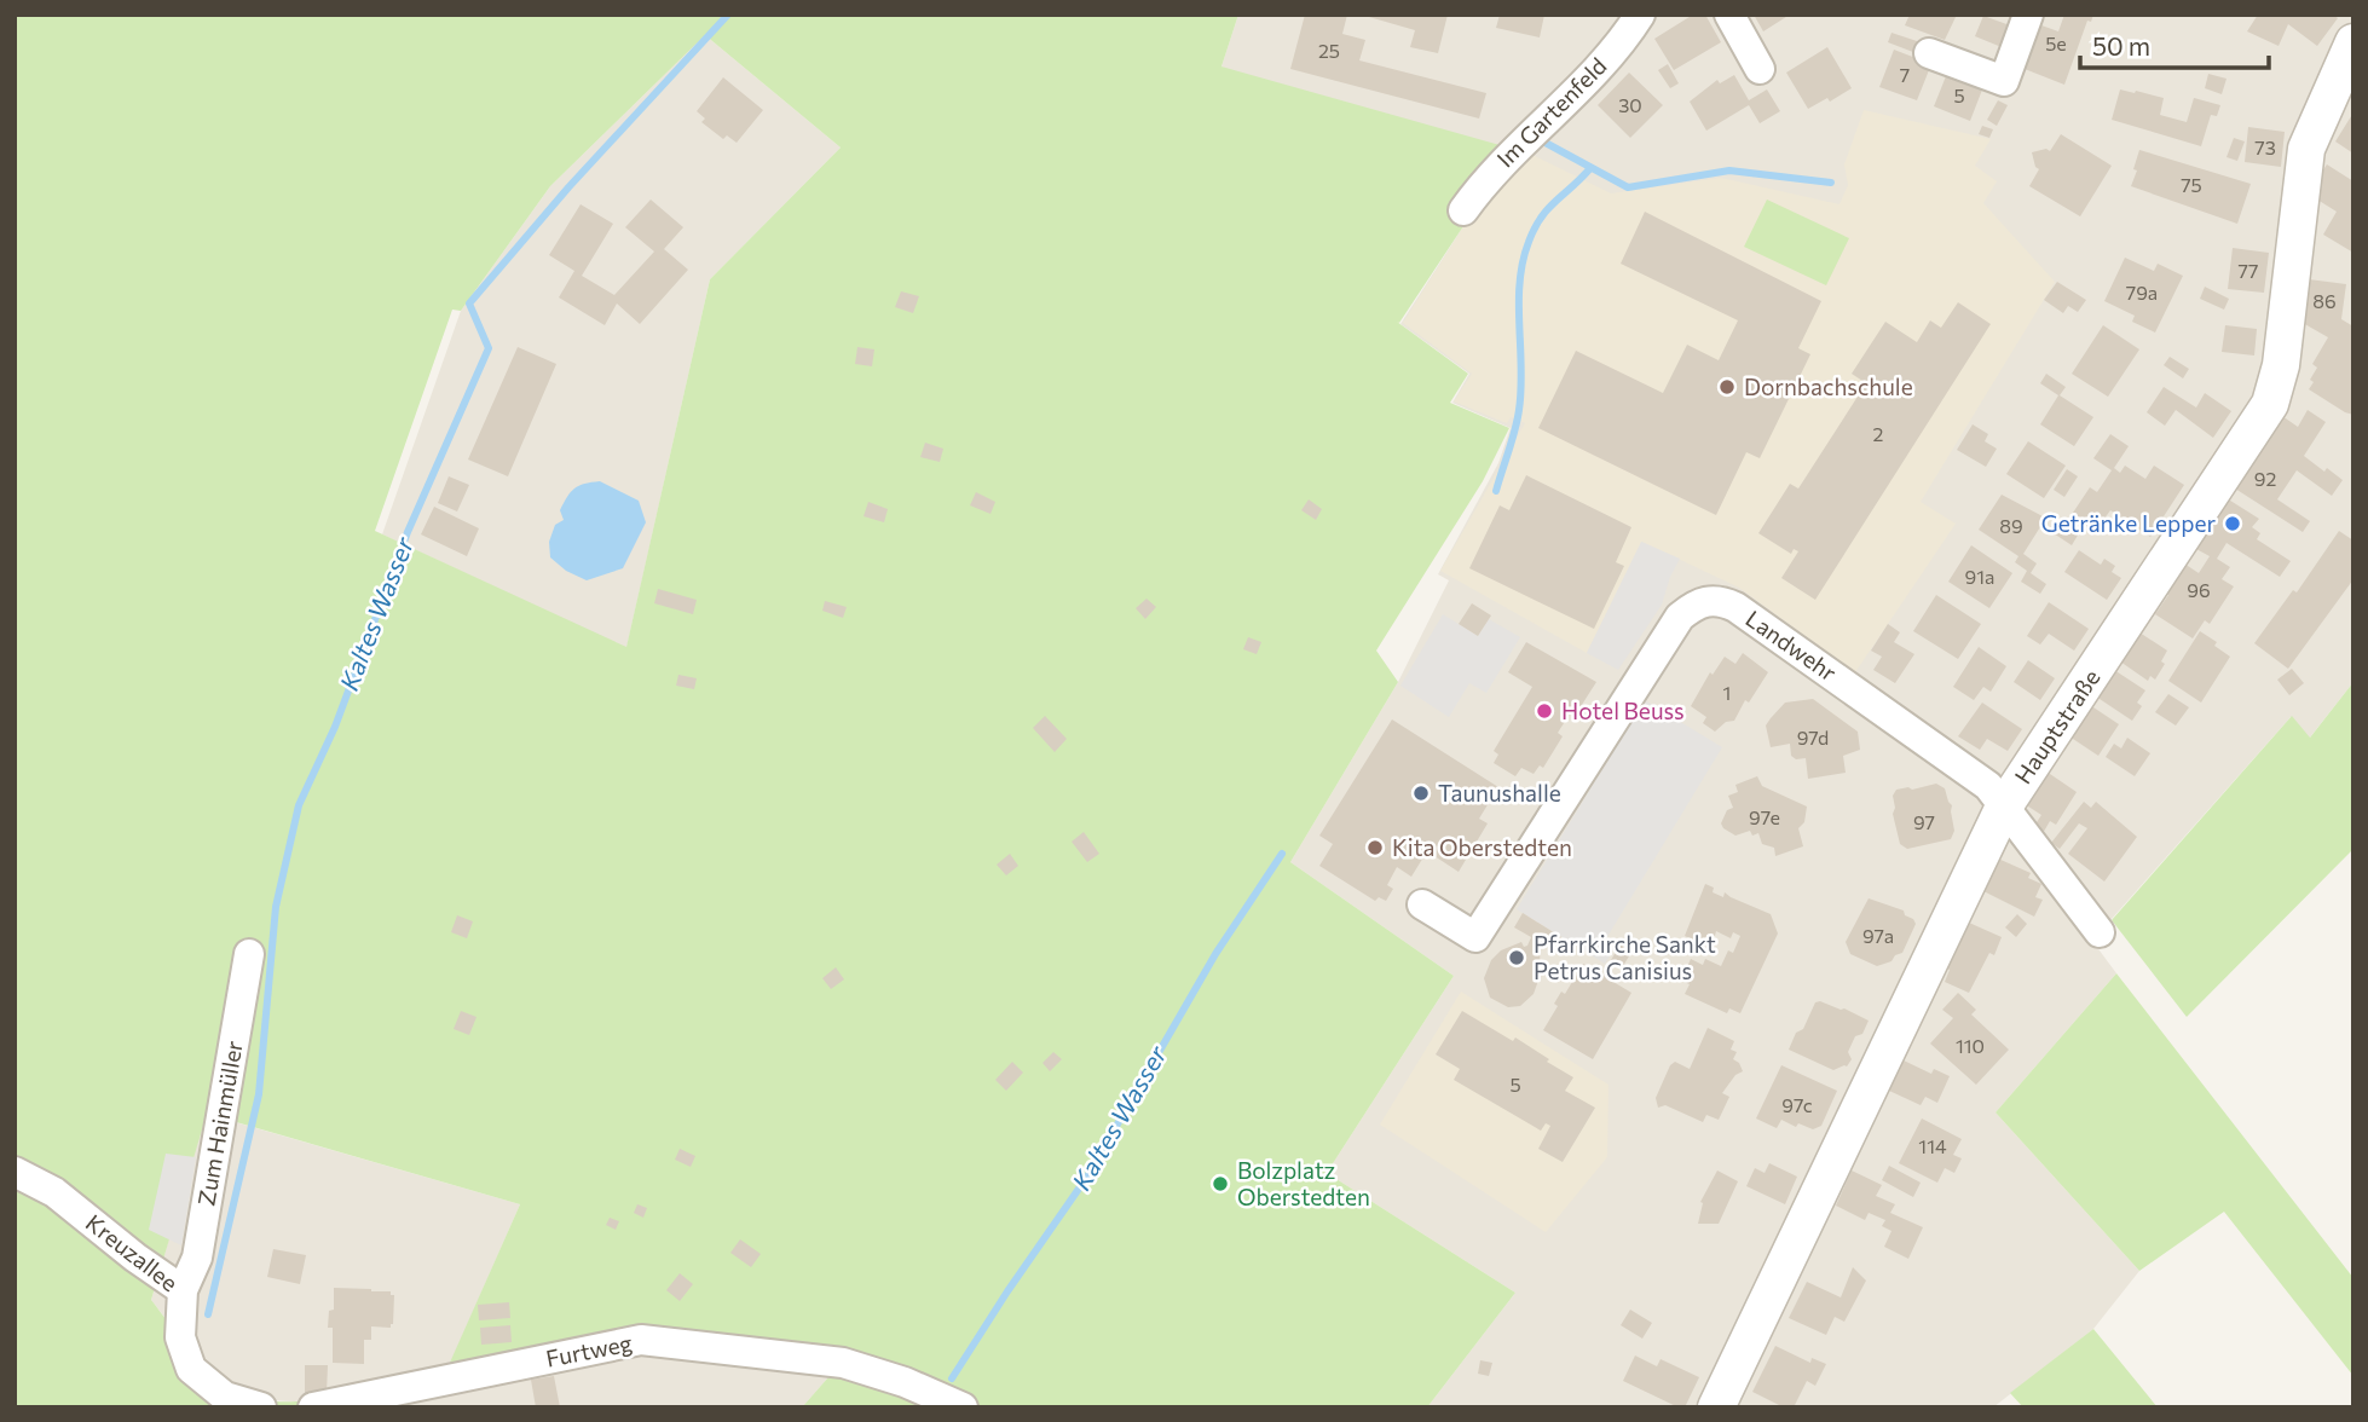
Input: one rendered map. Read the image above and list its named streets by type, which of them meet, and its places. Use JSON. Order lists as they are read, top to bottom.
{
  "streets": {
    "street": [
      "Im Gartenfeld",
      "Landwehr",
      "Hauptstraße",
      "Zum Hainmüller",
      "Kreuzallee",
      "Furtweg"
    ]
  },
  "crossings": [
    ["Landwehr", "Hauptstraße"],
    ["Zum Hainmüller", "Kreuzallee"]
  ],
  "water": ["Kaltes Wasser"],
  "places": [
    "Dornbachschule",
    "Getränke Lepper",
    "Hotel Beuss",
    "Taunushalle",
    "Kita Oberstedten",
    "Pfarrkirche Sankt Petrus Canisius",
    "Bolzplatz Oberstedten"
  ],
  "house_numbers": [
    "5e",
    "25",
    "7",
    "5",
    "30",
    "73",
    "75",
    "77",
    "79a",
    "86",
    "2",
    "92",
    "89",
    "91a",
    "96",
    "1",
    "97d",
    "97e",
    "97",
    "97a",
    "110",
    "5",
    "97c",
    "114"
  ],
  "scale_bar": "50 m"
}
